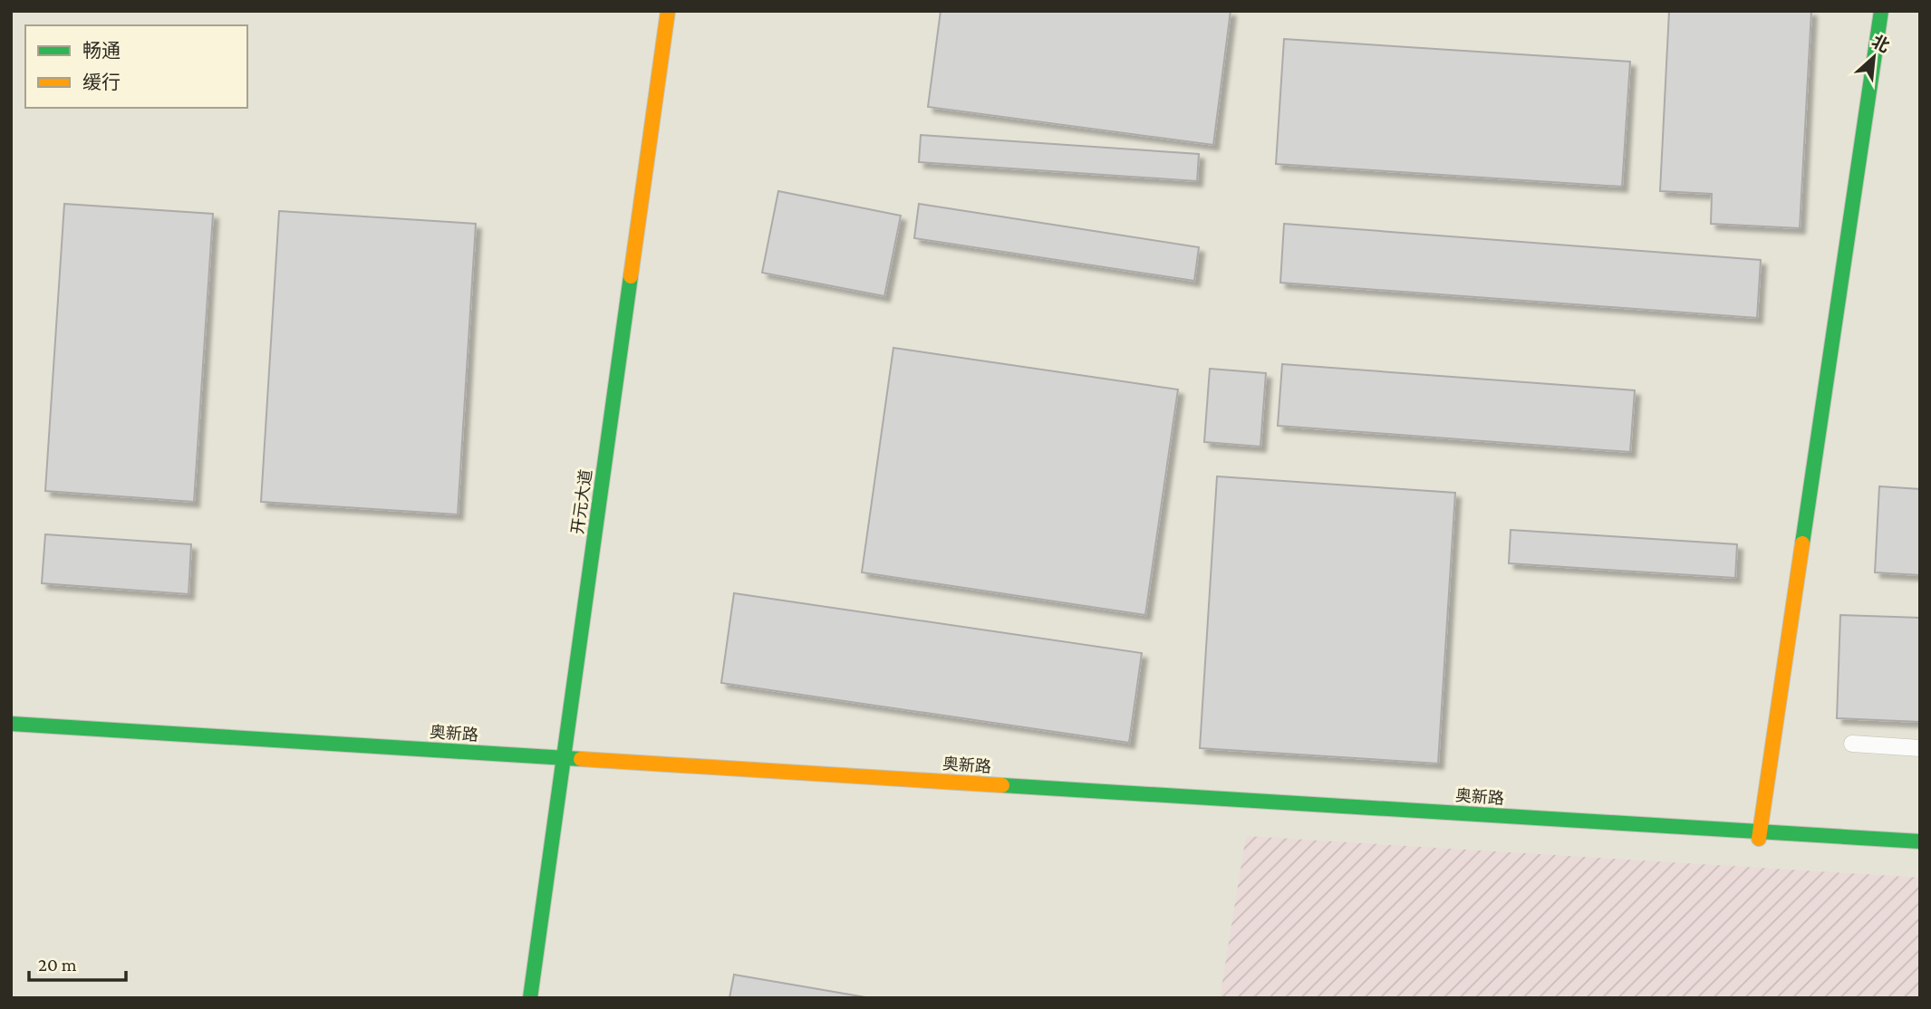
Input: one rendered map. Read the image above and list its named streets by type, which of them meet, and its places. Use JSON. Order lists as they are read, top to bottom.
{
  "streets": {
    "street": ["开元大道", "奥新路"]
  },
  "legend": ["畅通", "缓行"],
  "scale_bar": "20 m",
  "north": "top right"
}
